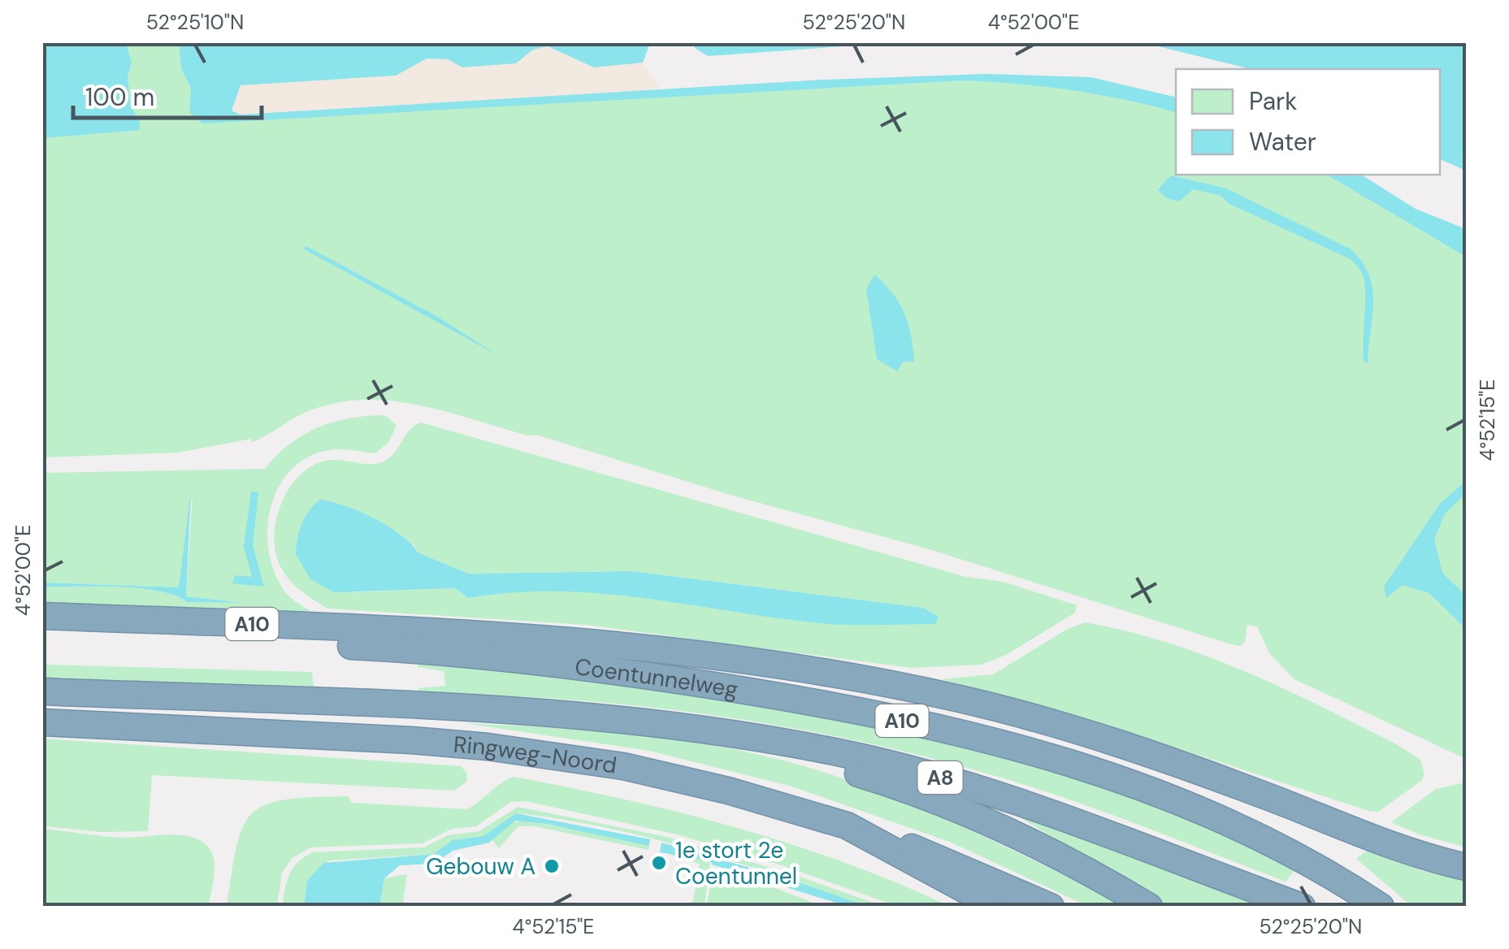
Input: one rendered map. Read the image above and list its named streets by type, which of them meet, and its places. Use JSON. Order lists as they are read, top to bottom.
{
  "streets": {
    "highway": [
      "A10",
      "Coentunnelweg",
      "Ringweg-Noord",
      "A8"
    ]
  },
  "crossings": [
    ["A10", "Coentunnelweg"],
    ["Ringweg-Noord", "A8"]
  ],
  "places": ["1e stort 2e Coentunnel", "Gebouw A"],
  "legend": ["Park", "Water"],
  "scale_bar": "100 m",
  "coordinates": [
    "52°25'10\"N",
    "52°25'20\"N",
    "4°52'00\"E",
    "4°52'15\"E"
  ]
}
